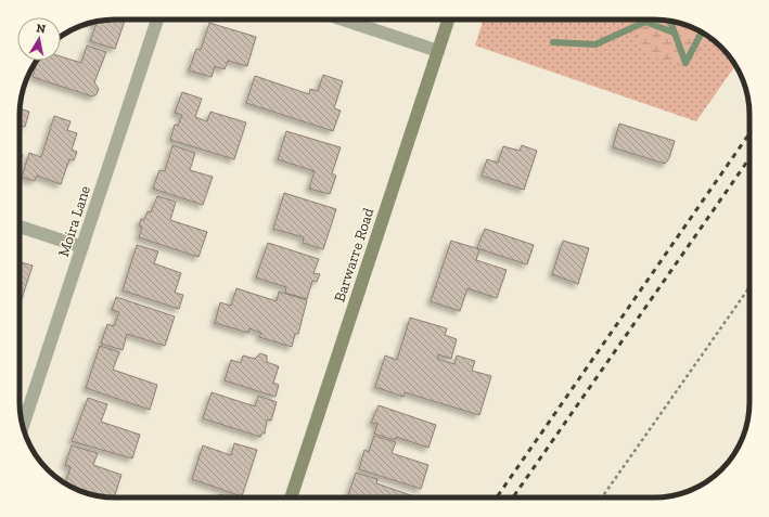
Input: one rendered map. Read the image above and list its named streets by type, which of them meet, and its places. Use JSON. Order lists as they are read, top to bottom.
{
  "streets": {
    "street": ["Moira Lane", "Barwarre Road"]
  },
  "north": "top"
}
